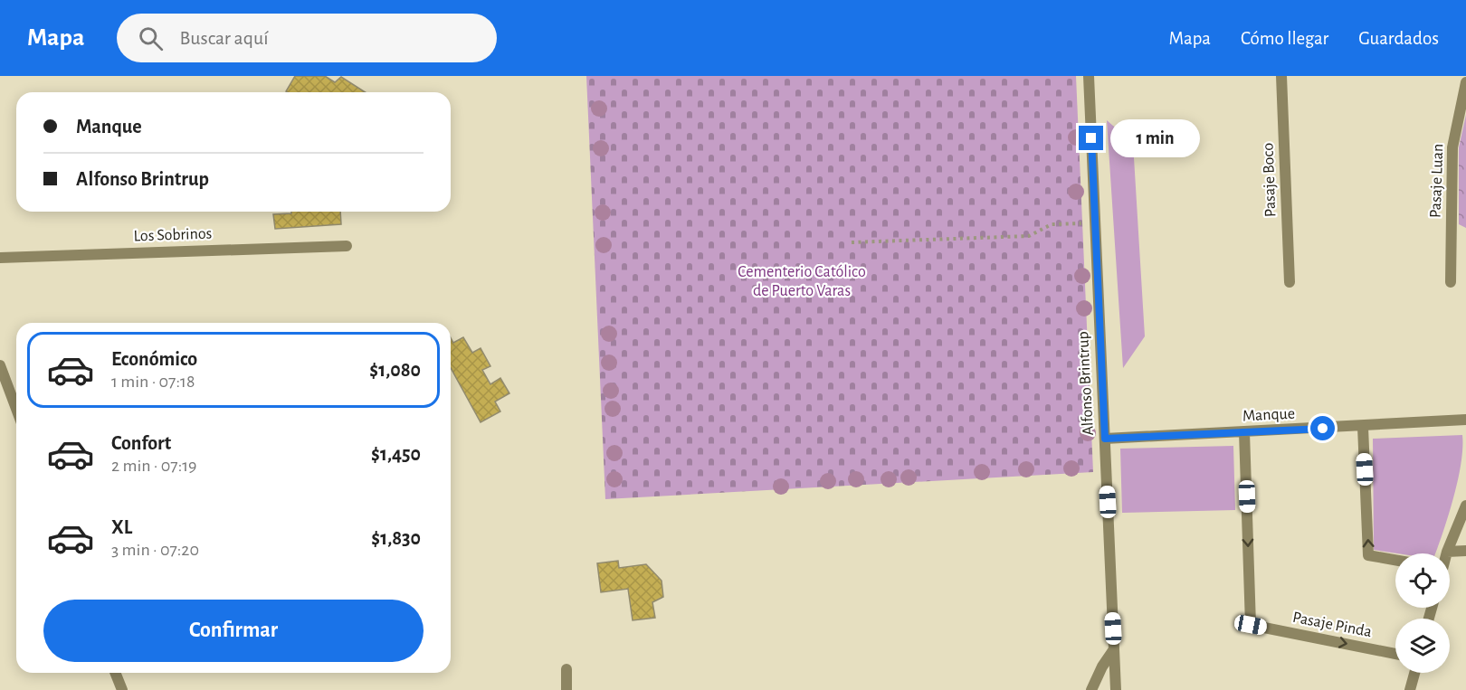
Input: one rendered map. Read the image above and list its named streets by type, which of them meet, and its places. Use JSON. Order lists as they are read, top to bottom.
{
  "streets": {
    "street": [
      "Pasaje Boco",
      "Pasaje Luan",
      "Los Sobrinos",
      "Alfonso Brintrup",
      "Manque",
      "Pasaje Pinda"
    ]
  },
  "crossings": [
    ["Alfonso Brintrup", "Manque"],
    ["Manque", "Pasaje Pinda"]
  ],
  "parks": ["Cementerio Católico de Puerto Varas"],
  "page": {
    "header": "Mapa",
    "search": "Buscar aquí",
    "nav": ["Mapa", "Cómo llegar", "Guardados"],
    "banner": ["Manque", "Alfonso Brintrup"],
    "bubble": "1 min",
    "list": [
      {
        "name": "Económico",
        "note": "1 min · 07:18",
        "value": "$1,080"
      },
      {
        "name": "Confort",
        "note": "2 min · 07:19",
        "value": "$1,450"
      },
      {
        "name": "XL",
        "note": "3 min · 07:20",
        "value": "$1,830"
      }
    ],
    "buttons": "Confirmar"
  }
}
